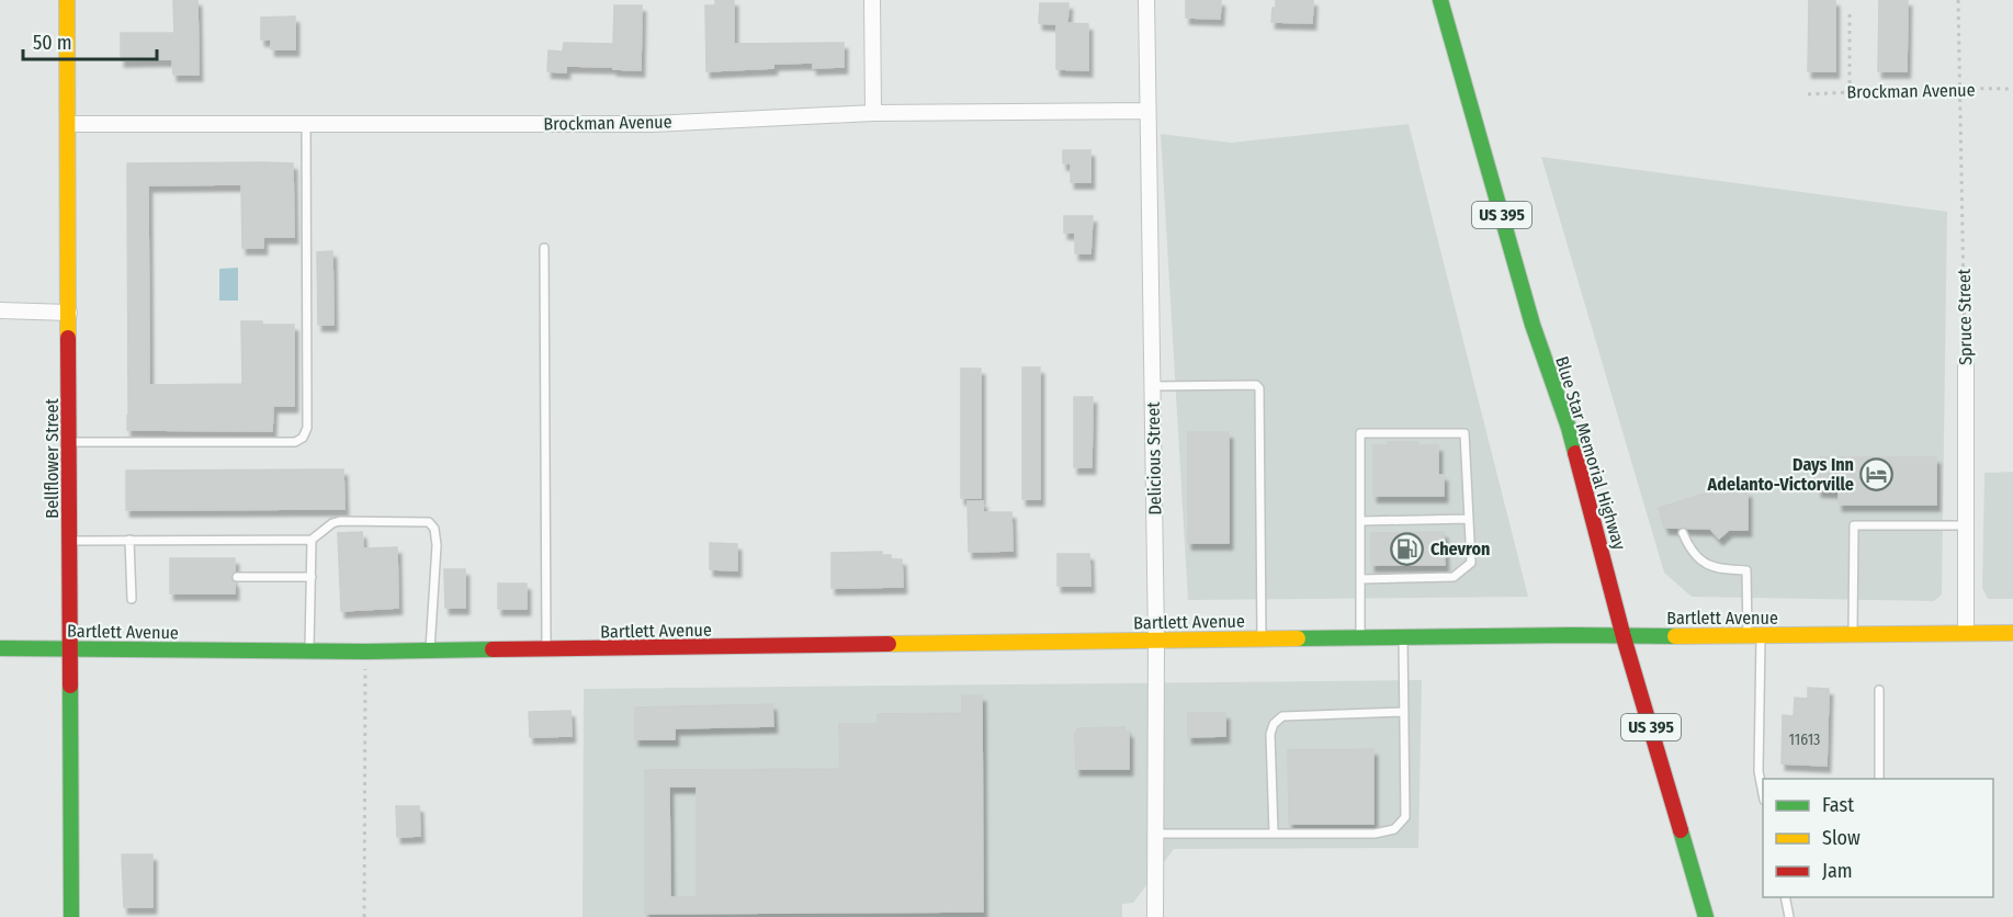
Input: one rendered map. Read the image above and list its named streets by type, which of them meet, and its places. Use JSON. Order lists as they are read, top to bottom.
{
  "streets": {
    "main road": [
      "US 395",
      "Blue Star Memorial Highway",
      "Bellflower Street",
      "Bartlett Avenue"
    ],
    "street": ["Brockman Avenue", "Spruce Street", "Delicious Street"]
  },
  "crossings": [
    ["Brockman Avenue", "Spruce Street"],
    ["Brockman Avenue", "Bellflower Street"],
    ["Brockman Avenue", "Delicious Street"],
    ["Spruce Street", "Bartlett Avenue"],
    ["Blue Star Memorial Highway", "Bartlett Avenue"],
    ["Bellflower Street", "Bartlett Avenue"],
    ["Delicious Street", "Bartlett Avenue"]
  ],
  "places": {
    "hotel": ["Days Inn Adelanto-Victorville"],
    "fuel station": ["Chevron"]
  },
  "house_numbers": ["11613"],
  "legend": ["Fast", "Slow", "Jam"],
  "scale_bar": "50 m"
}
